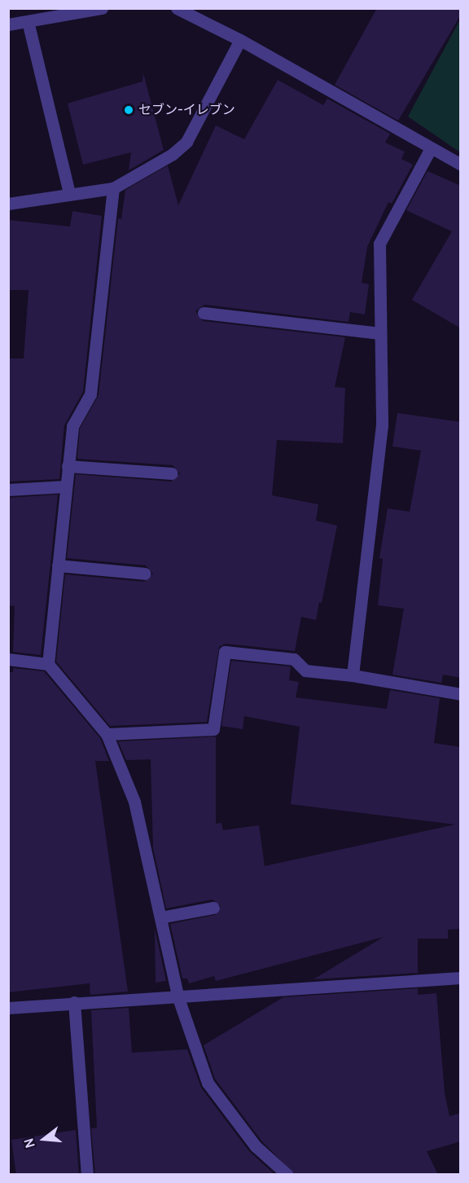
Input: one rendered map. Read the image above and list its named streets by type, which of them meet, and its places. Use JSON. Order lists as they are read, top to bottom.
{
  "places": ["セブン-イレブン"],
  "north": "left"
}
